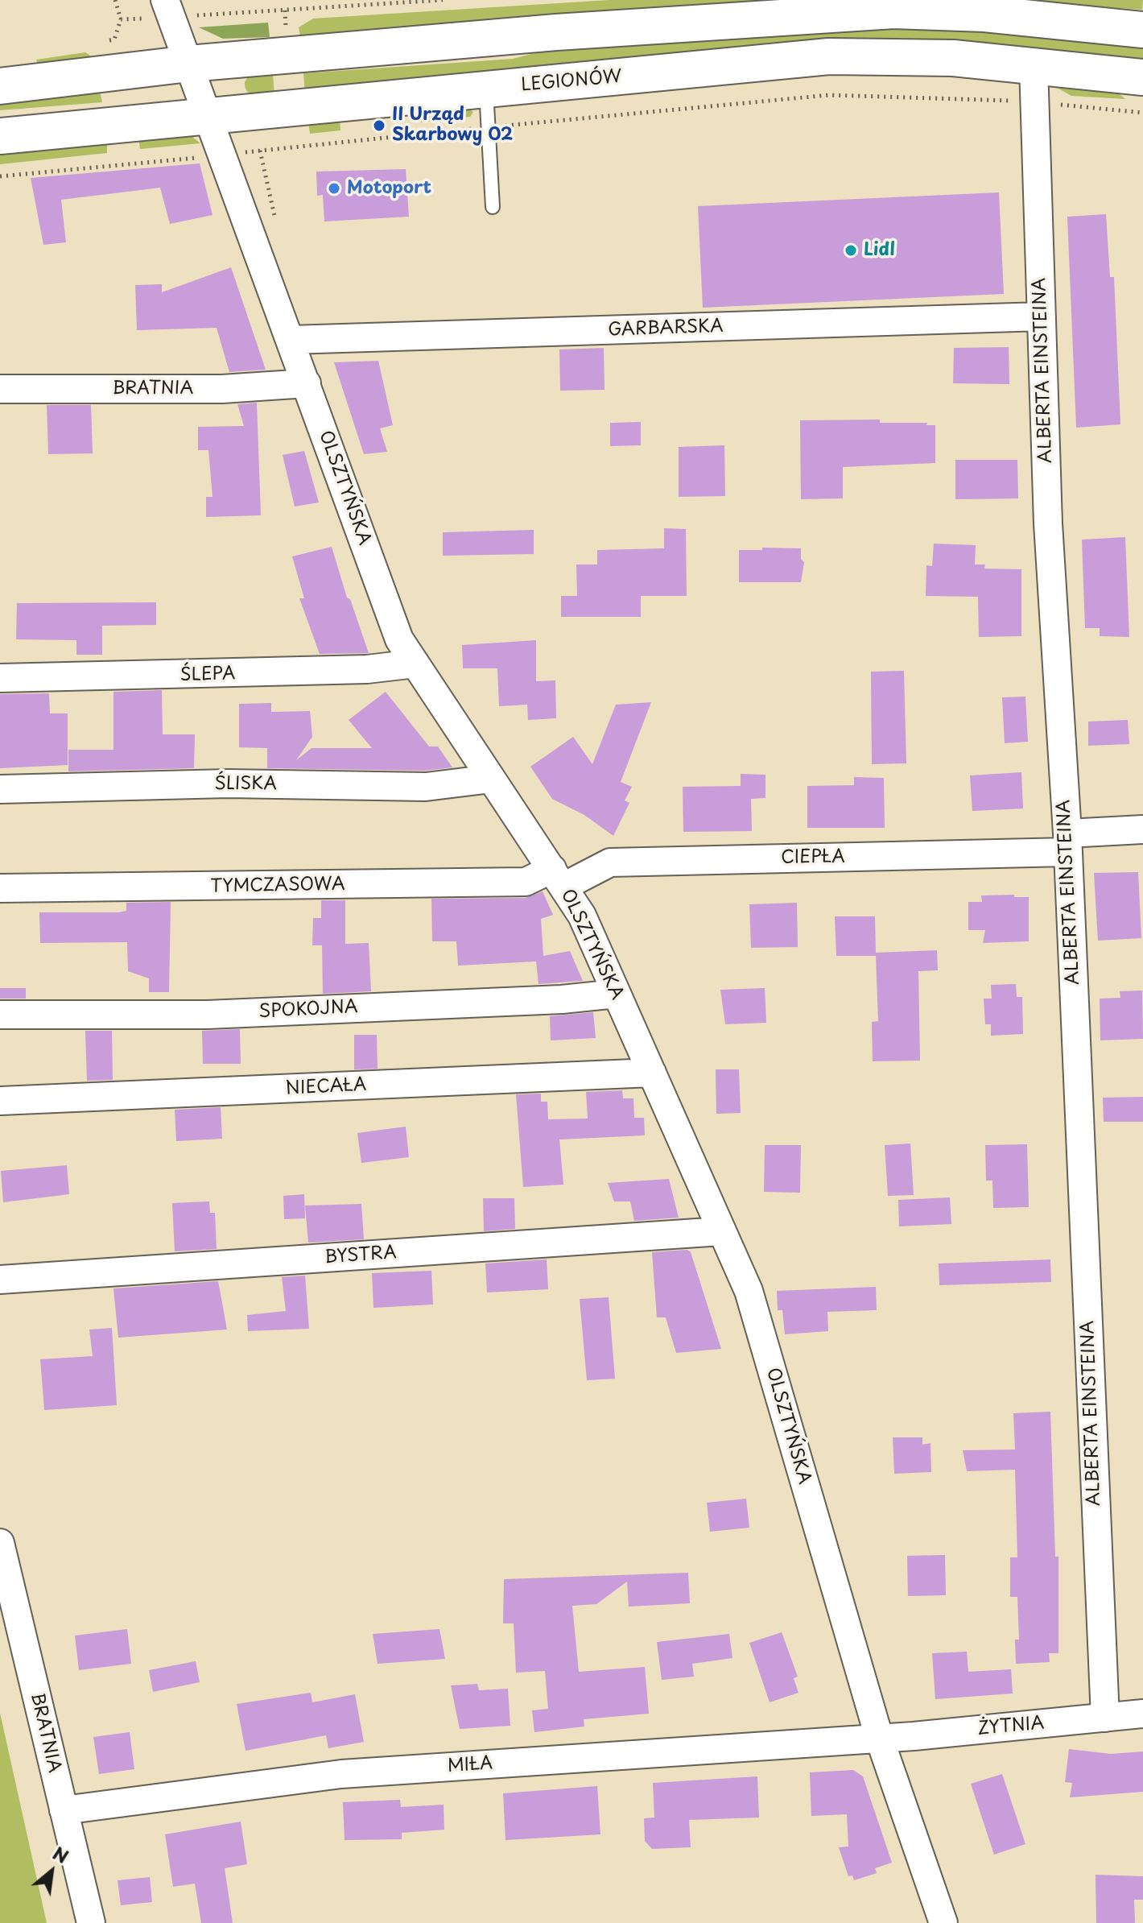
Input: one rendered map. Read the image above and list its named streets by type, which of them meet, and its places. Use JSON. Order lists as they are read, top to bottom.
{
  "streets": {
    "street": [
      "LEGIONÓW",
      "GARBARSKA",
      "ALBERTA EINSTEINA",
      "BRATNIA",
      "OLSZTYŃSKA",
      "ŚLEPA",
      "ŚLISKA",
      "CIEPŁA",
      "TYMCZASOWA",
      "SPOKOJNA",
      "NIECAŁA",
      "BYSTRA",
      "ŻYTNIA",
      "MIŁA"
    ]
  },
  "crossings": [
    ["LEGIONÓW", "ALBERTA EINSTEINA"],
    ["LEGIONÓW", "OLSZTYŃSKA"],
    ["GARBARSKA", "ALBERTA EINSTEINA"],
    ["GARBARSKA", "OLSZTYŃSKA"],
    ["ALBERTA EINSTEINA", "CIEPŁA"],
    ["ALBERTA EINSTEINA", "ŻYTNIA"],
    ["BRATNIA", "OLSZTYŃSKA"],
    ["BRATNIA", "MIŁA"],
    ["OLSZTYŃSKA", "ŚLEPA"],
    ["OLSZTYŃSKA", "ŚLISKA"],
    ["OLSZTYŃSKA", "CIEPŁA"],
    ["OLSZTYŃSKA", "TYMCZASOWA"],
    ["OLSZTYŃSKA", "SPOKOJNA"],
    ["OLSZTYŃSKA", "NIECAŁA"],
    ["OLSZTYŃSKA", "BYSTRA"],
    ["OLSZTYŃSKA", "ŻYTNIA"],
    ["OLSZTYŃSKA", "MIŁA"],
    ["CIEPŁA", "TYMCZASOWA"],
    ["ŻYTNIA", "MIŁA"]
  ],
  "places": ["II Urząd Skarbowy 02", "Motoport", "Lidl"],
  "north": "top right"
}
